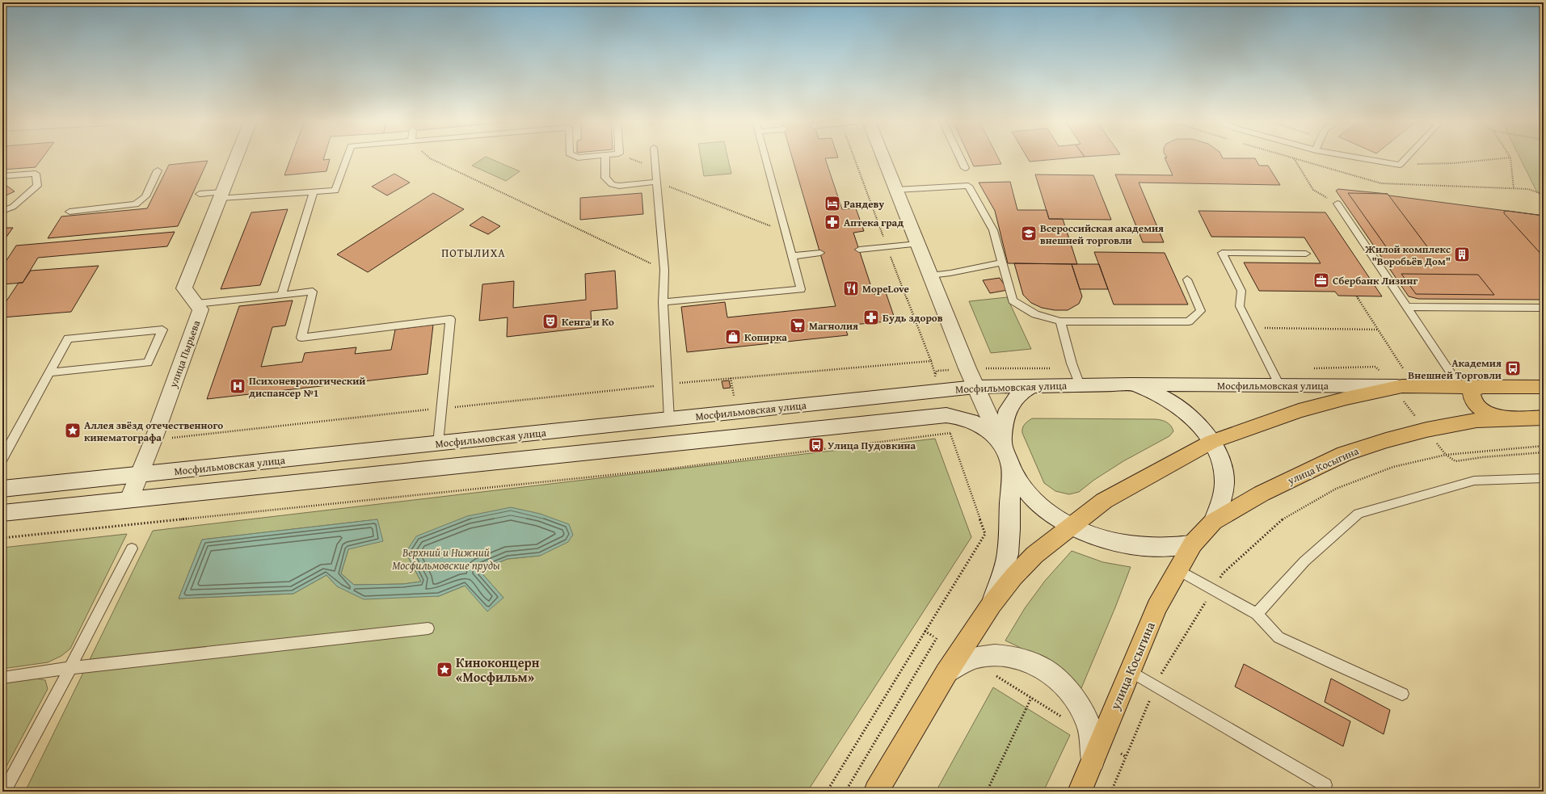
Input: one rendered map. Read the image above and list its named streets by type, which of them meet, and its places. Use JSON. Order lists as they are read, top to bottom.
{
  "streets": {
    "main road": ["улица Пырьева", "Мосфильмовская улица", "улица Косыгина"]
  },
  "crossings": [
    ["улица Пырьева", "Мосфильмовская улица"],
    ["Мосфильмовская улица", "улица Косыгина"]
  ],
  "districts": ["ПОТЫЛИХА"],
  "water": ["Верхний и Нижний Мосфильмовские пруды"],
  "places": {
    "hotel": ["Рандеву"],
    "pharmacy": ["Аптека град", "Будь здоров"],
    "school or university": ["Всероссийская академия внешней торговли"],
    "building": ["Жилой комплекс \"Воробьёв Дом\""],
    "office": ["Сбербанк Лизинг"],
    "restaurant": ["МореLove"],
    "theatre": ["Кенга и Ко"],
    "supermarket": ["Магнолия"],
    "shop": ["Копирка"],
    "bus stop": ["Академия Внешней Торговли", "Улица Пудовкина"],
    "hospital": ["Психоневрологический диспансер №1"],
    "place": ["Аллея звёзд отечественного кинематографа", "Киноконцерн «Мосфильм»"]
  }
}
